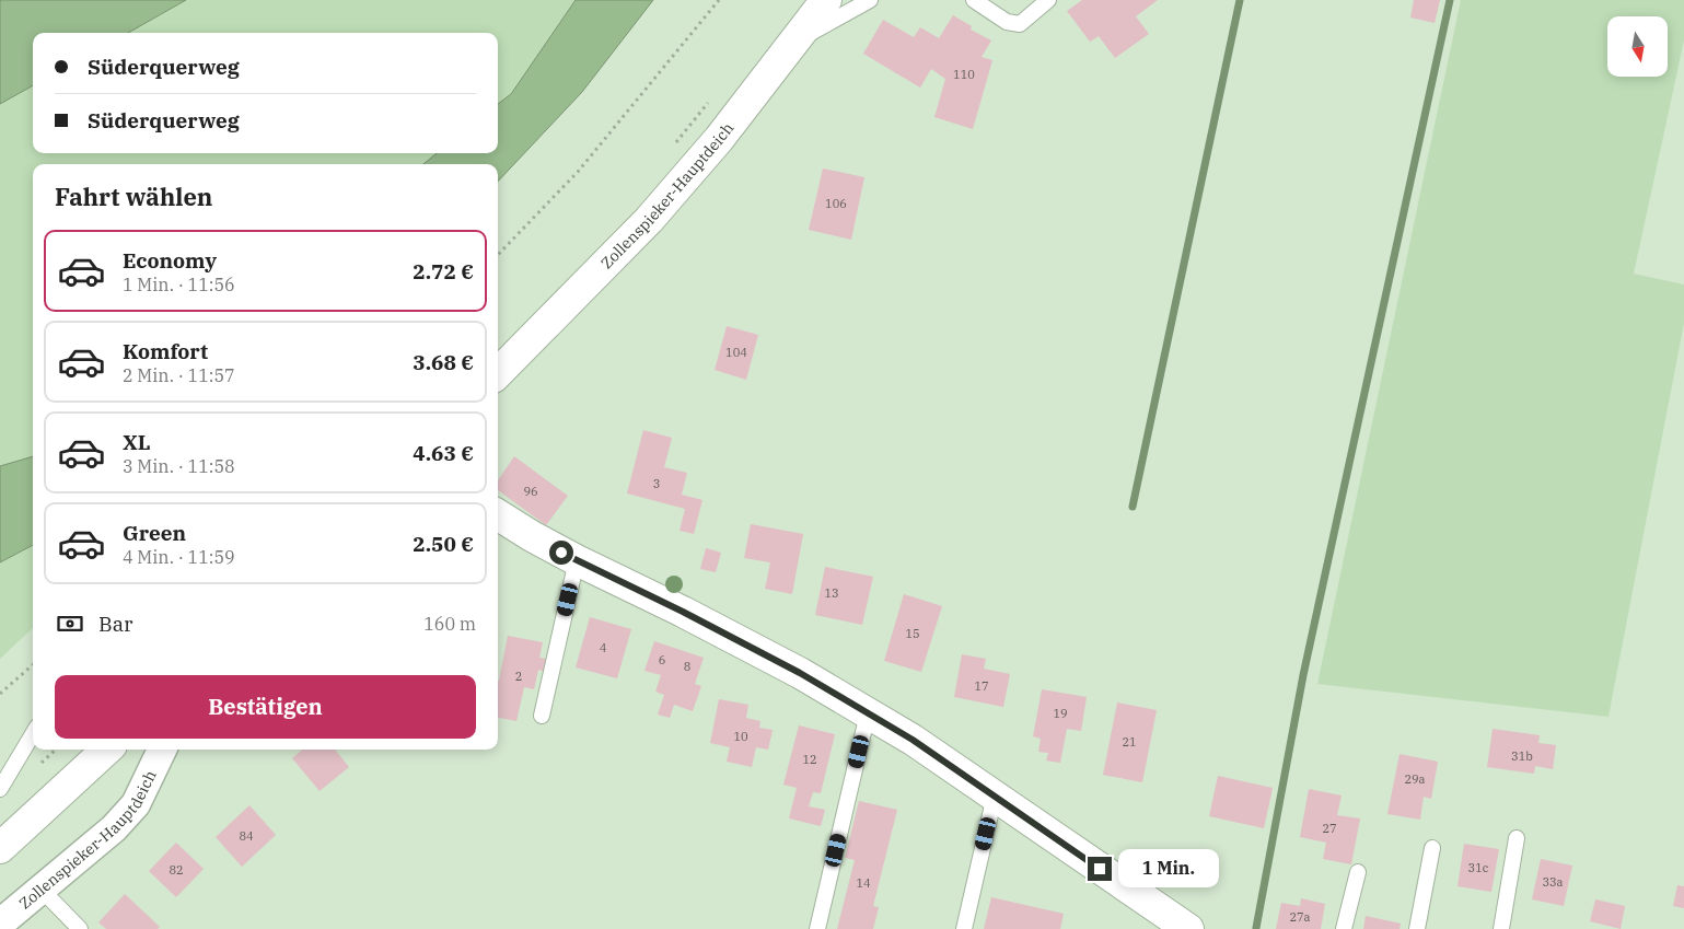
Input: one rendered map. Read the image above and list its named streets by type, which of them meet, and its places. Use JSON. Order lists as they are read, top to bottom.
{
  "streets": {
    "street": ["Zollenspieker-Hauptdeich"]
  },
  "house_numbers": [
    "110",
    "106",
    "104",
    "3",
    "96",
    "13",
    "15",
    "4",
    "6",
    "8",
    "2",
    "17",
    "19",
    "10",
    "21",
    "31b",
    "12",
    "29a",
    "27",
    "84",
    "31c",
    "82",
    "33a",
    "14",
    "27a"
  ],
  "north": "bottom",
  "page": {
    "banner": ["Süderquerweg", "Süderquerweg"],
    "heading": "Fahrt wählen",
    "list": [
      {
        "name": "Economy",
        "note": "1 Min. · 11:56",
        "value": "2.72 €"
      },
      {
        "name": "Komfort",
        "note": "2 Min. · 11:57",
        "value": "3.68 €"
      },
      {
        "name": "XL",
        "note": "3 Min. · 11:58",
        "value": "4.63 €"
      },
      {
        "name": "Green",
        "note": "4 Min. · 11:59",
        "value": "2.50 €"
      }
    ],
    "pay": ["Bar", "160 m"],
    "buttons": "Bestätigen",
    "bubble": "1 Min."
  }
}
